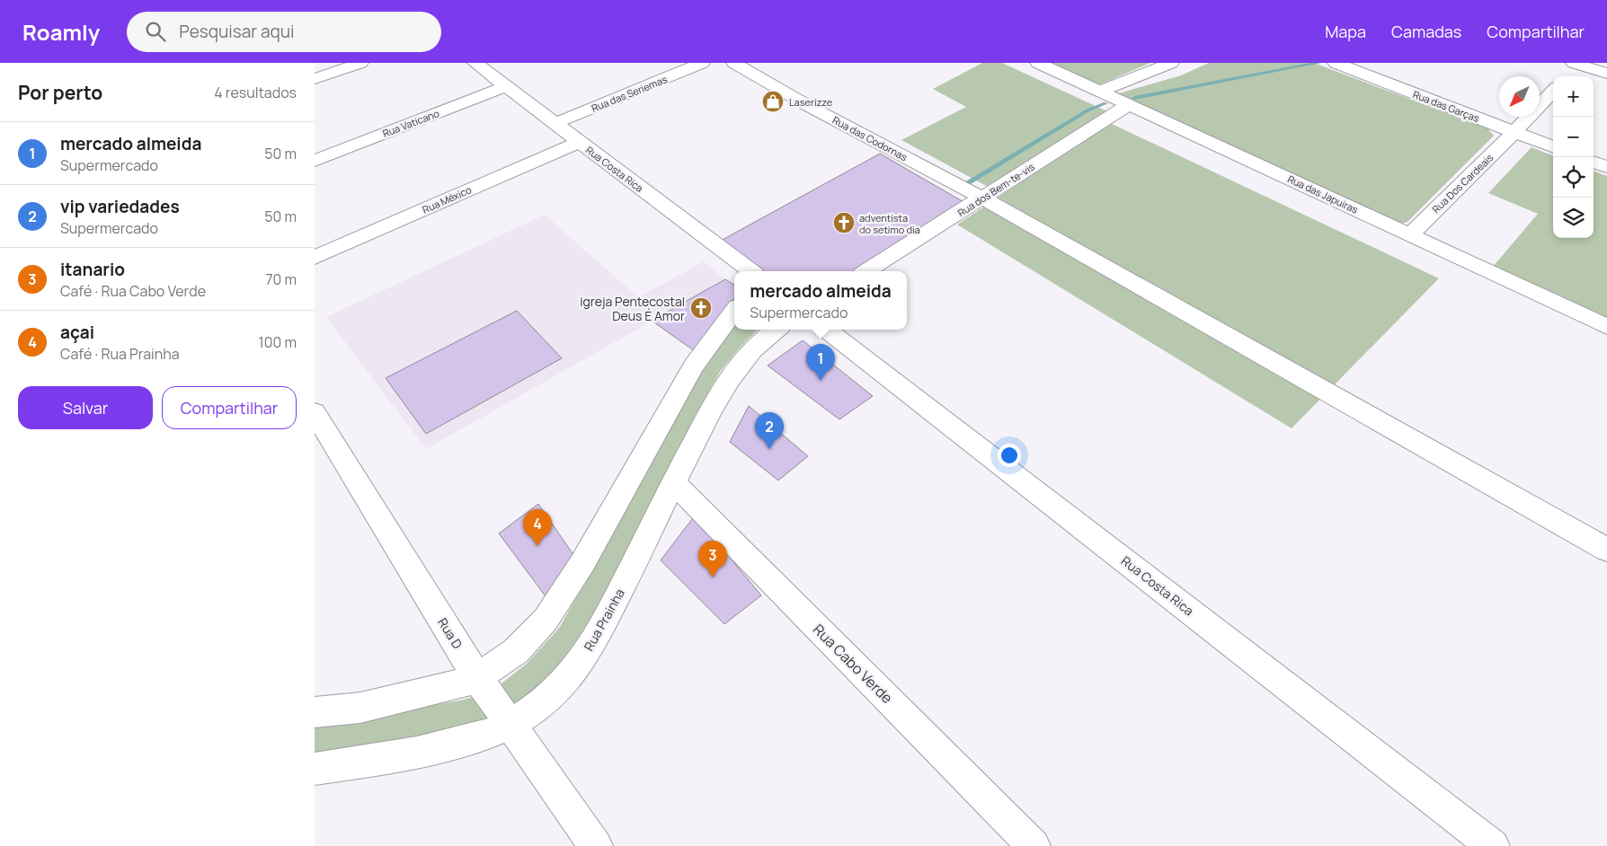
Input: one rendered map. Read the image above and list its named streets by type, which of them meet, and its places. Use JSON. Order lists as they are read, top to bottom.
{
  "streets": {
    "street": [
      "Rua das Seriemas",
      "Rua das Garças",
      "Rua Vaticano",
      "Rua das Codornas",
      "Rua Costa Rica",
      "Rua Dos Cardeais",
      "Rua dos Bem-te-vis",
      "Rua das Japuiras",
      "Rua México",
      "Rua Prainha",
      "Rua D",
      "Rua Cabo Verde"
    ]
  },
  "crossings": [
    ["Rua das Seriemas", "Rua Costa Rica"],
    ["Rua das Garças", "Rua Dos Cardeais"],
    ["Rua Vaticano", "Rua Costa Rica"],
    ["Rua das Codornas", "Rua dos Bem-te-vis"],
    ["Rua Costa Rica", "Rua México"],
    ["Rua Dos Cardeais", "Rua das Japuiras"],
    ["Rua dos Bem-te-vis", "Rua das Japuiras"],
    ["Rua Prainha", "Rua D"],
    ["Rua Prainha", "Rua Cabo Verde"]
  ],
  "places": {
    "shop": ["Laserizze"],
    "church": ["adventista do setimo dia", "igreja Pentecostal Deus É Amor"]
  },
  "north": "bottom left",
  "page": {
    "header": "Roamly",
    "search": "Pesquisar aqui",
    "nav": ["Mapa", "Camadas", "Compartilhar"],
    "heading": ["Por perto", "4 resultados"],
    "map_buttons": ["+", "−"],
    "list": [
      {
        "mark": "1",
        "name": "mercado almeida",
        "note": "Supermercado",
        "value": "50 m"
      },
      {
        "mark": "2",
        "name": "vip variedades",
        "note": "Supermercado",
        "value": "50 m"
      },
      {
        "mark": "3",
        "name": "itanario",
        "note": "Café · Rua Cabo Verde",
        "value": "70 m"
      },
      {
        "mark": "4",
        "name": "açai",
        "note": "Café · Rua Prainha",
        "value": "100 m"
      }
    ],
    "popup": ["mercado almeida", "Supermercado"],
    "pins": [
      "1",
      "2",
      "4",
      "3"
    ],
    "buttons": ["Salvar", "Compartilhar"]
  }
}
